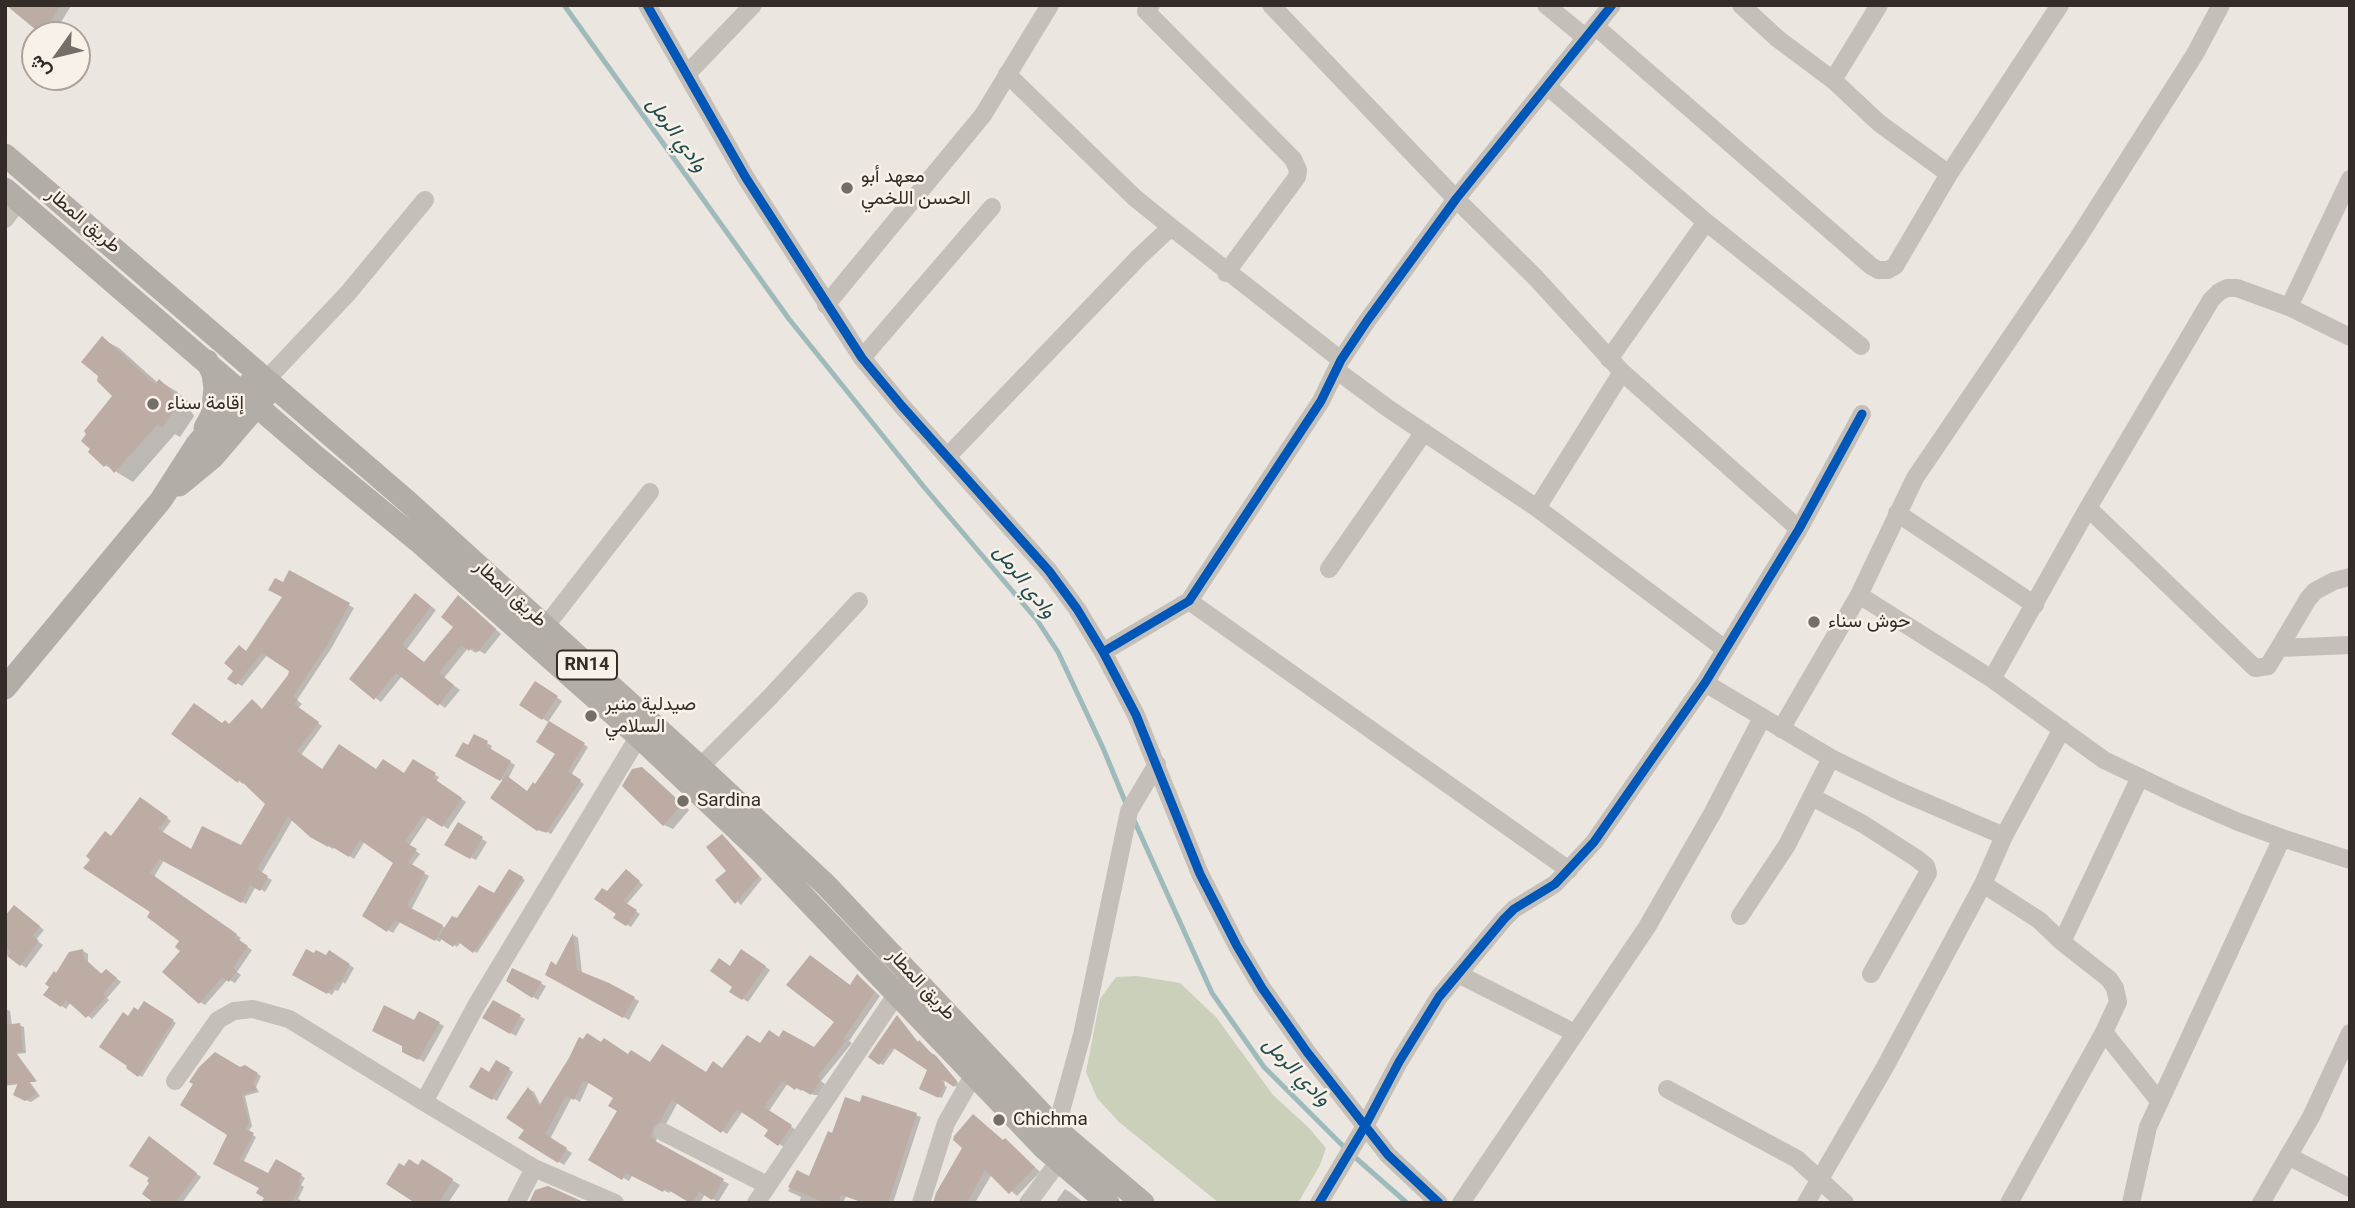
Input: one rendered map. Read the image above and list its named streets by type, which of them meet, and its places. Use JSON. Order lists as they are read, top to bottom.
{
  "streets": {
    "main road": ["طريق المطار", "RN14"]
  },
  "water": ["وادي الرمل"],
  "places": [
    "معهد أبو الحسن اللخمي",
    "إقامة سناء",
    "حوش سناء",
    "صيدلية منير السلامي",
    "Sardina",
    "Chichma"
  ],
  "north": "bottom left"
}
